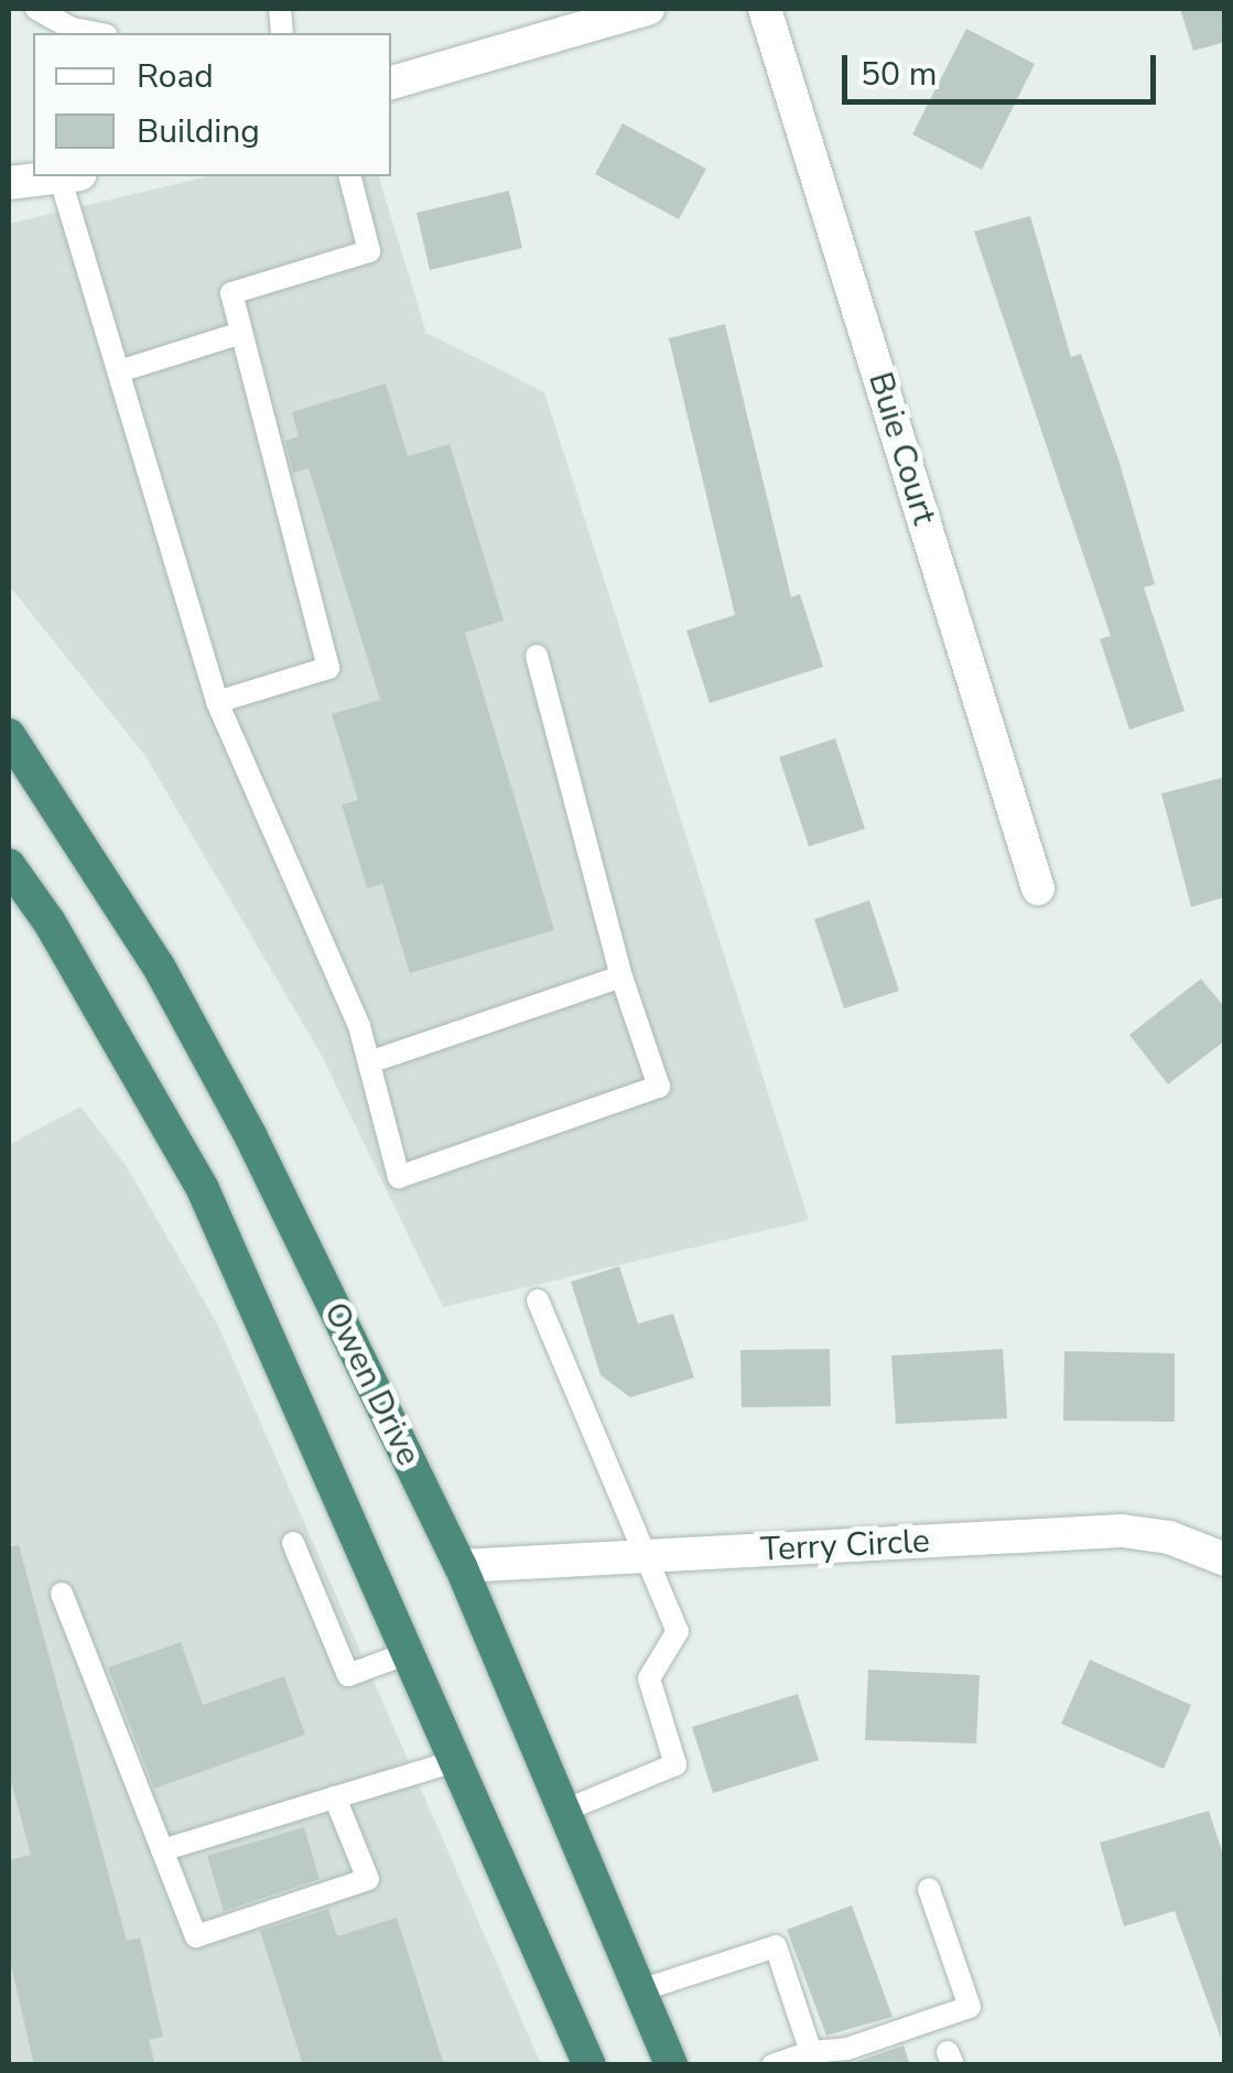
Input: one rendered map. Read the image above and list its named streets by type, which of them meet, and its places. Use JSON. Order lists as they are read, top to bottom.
{
  "streets": {
    "highway": ["Owen Drive"],
    "street": ["Buie Court", "Terry Circle"]
  },
  "crossings": [
    ["Owen Drive", "Terry Circle"]
  ],
  "legend": ["Road", "Building"],
  "scale_bar": "50 m"
}
